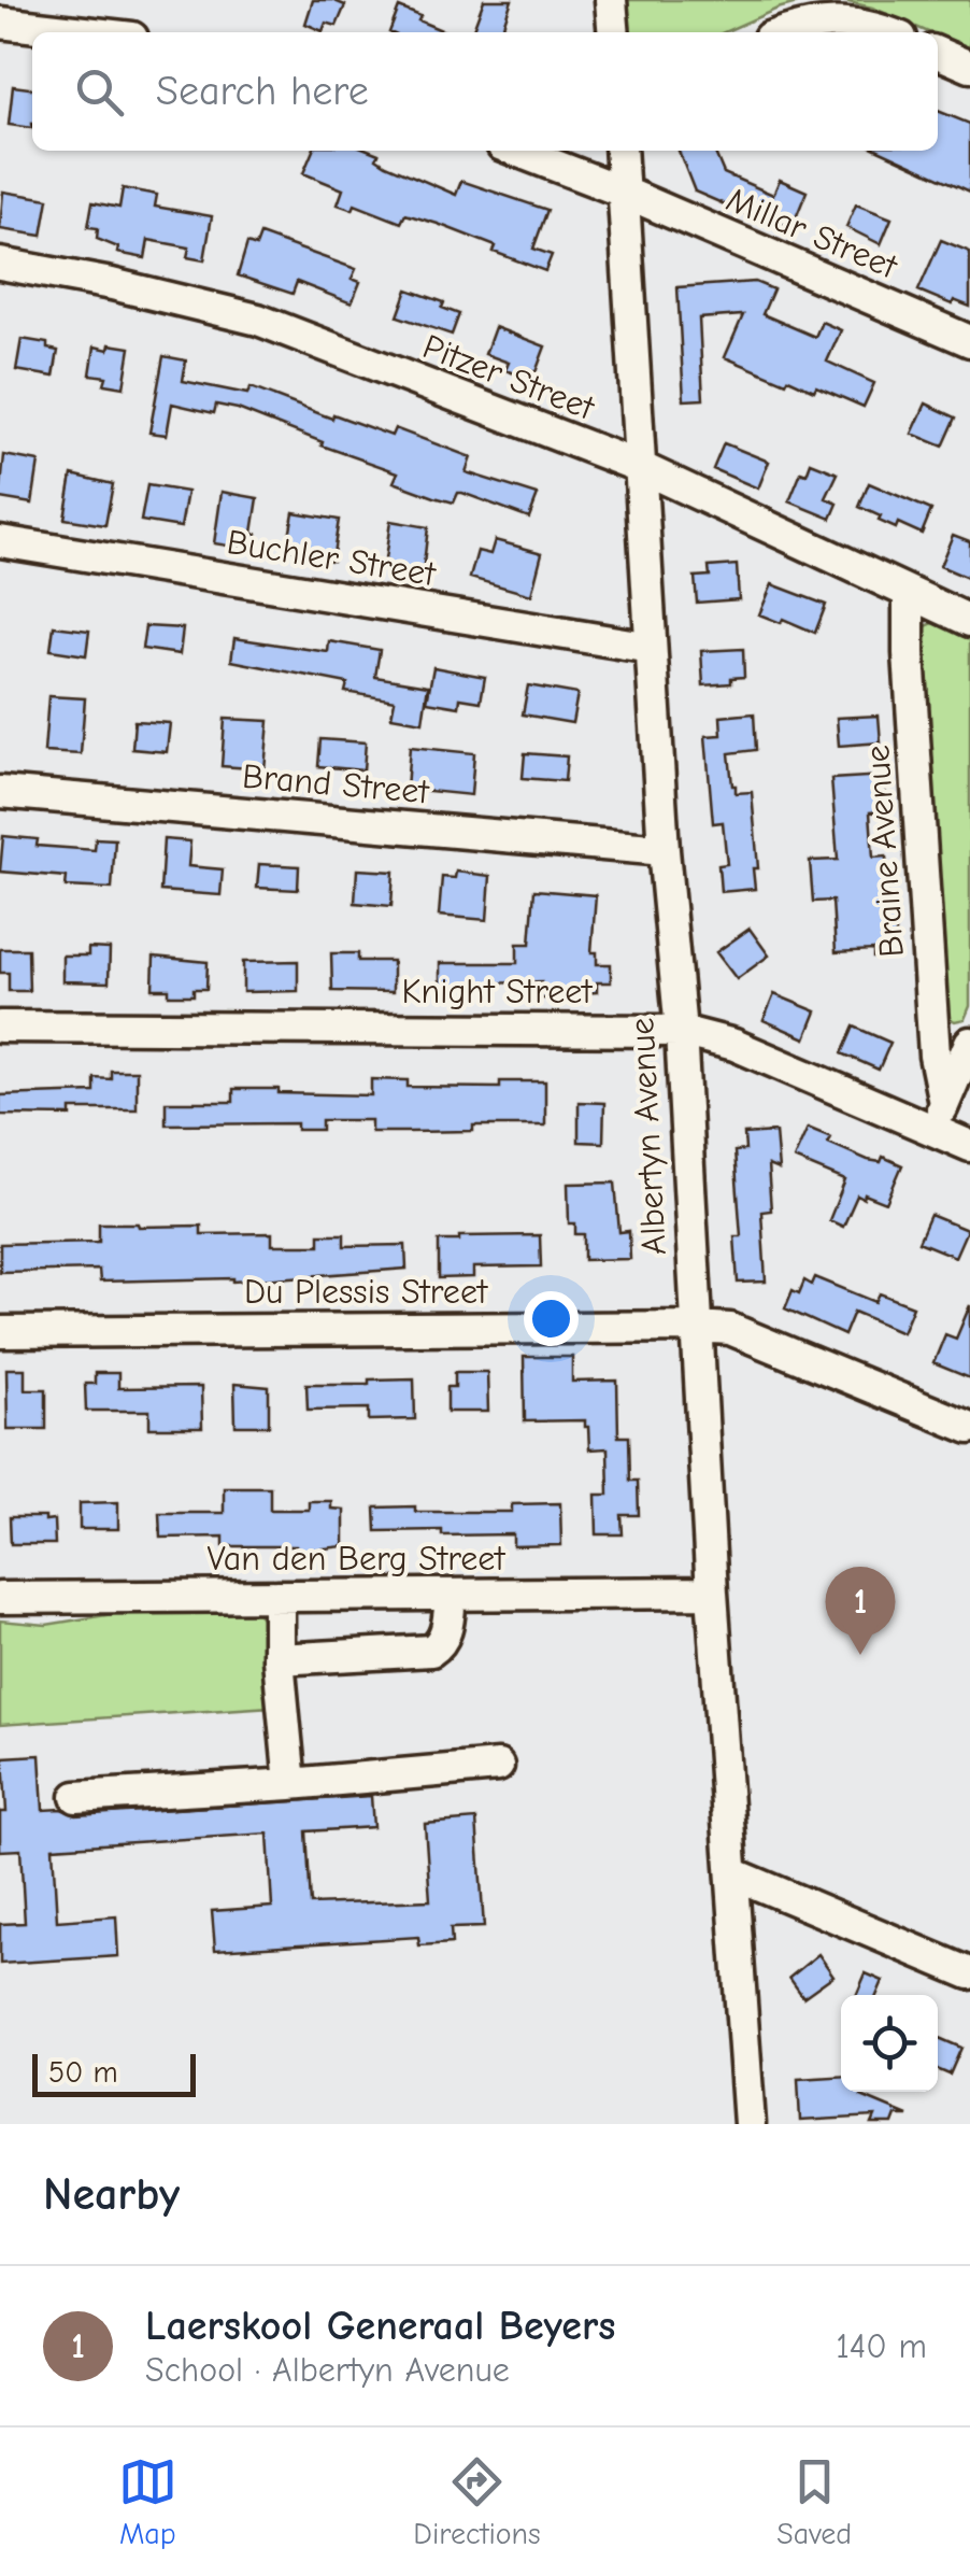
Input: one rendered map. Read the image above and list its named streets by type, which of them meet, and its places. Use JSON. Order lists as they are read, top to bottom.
{
  "streets": {
    "street": [
      "Millar Street",
      "Pitzer Street",
      "Buchler Street",
      "Brand Street",
      "Braine Avenue",
      "Knight Street",
      "Albertyn Avenue",
      "Du Plessis Street",
      "Van den Berg Street"
    ]
  },
  "crossings": [
    ["Millar Street", "Albertyn Avenue"],
    ["Pitzer Street", "Braine Avenue"],
    ["Pitzer Street", "Albertyn Avenue"],
    ["Buchler Street", "Albertyn Avenue"],
    ["Brand Street", "Albertyn Avenue"],
    ["Braine Avenue", "Knight Street"],
    ["Knight Street", "Albertyn Avenue"],
    ["Albertyn Avenue", "Du Plessis Street"],
    ["Albertyn Avenue", "Van den Berg Street"]
  ],
  "scale_bar": "50 m",
  "page": {
    "search": "Search here",
    "pins": "1",
    "scale": "50 m",
    "heading": "Nearby",
    "list": [
      {
        "mark": "1",
        "name": "Laerskool Generaal Beyers",
        "note": "School · Albertyn Avenue",
        "value": "140 m"
      }
    ],
    "nav": ["Map", "Directions", "Saved"]
  }
}
